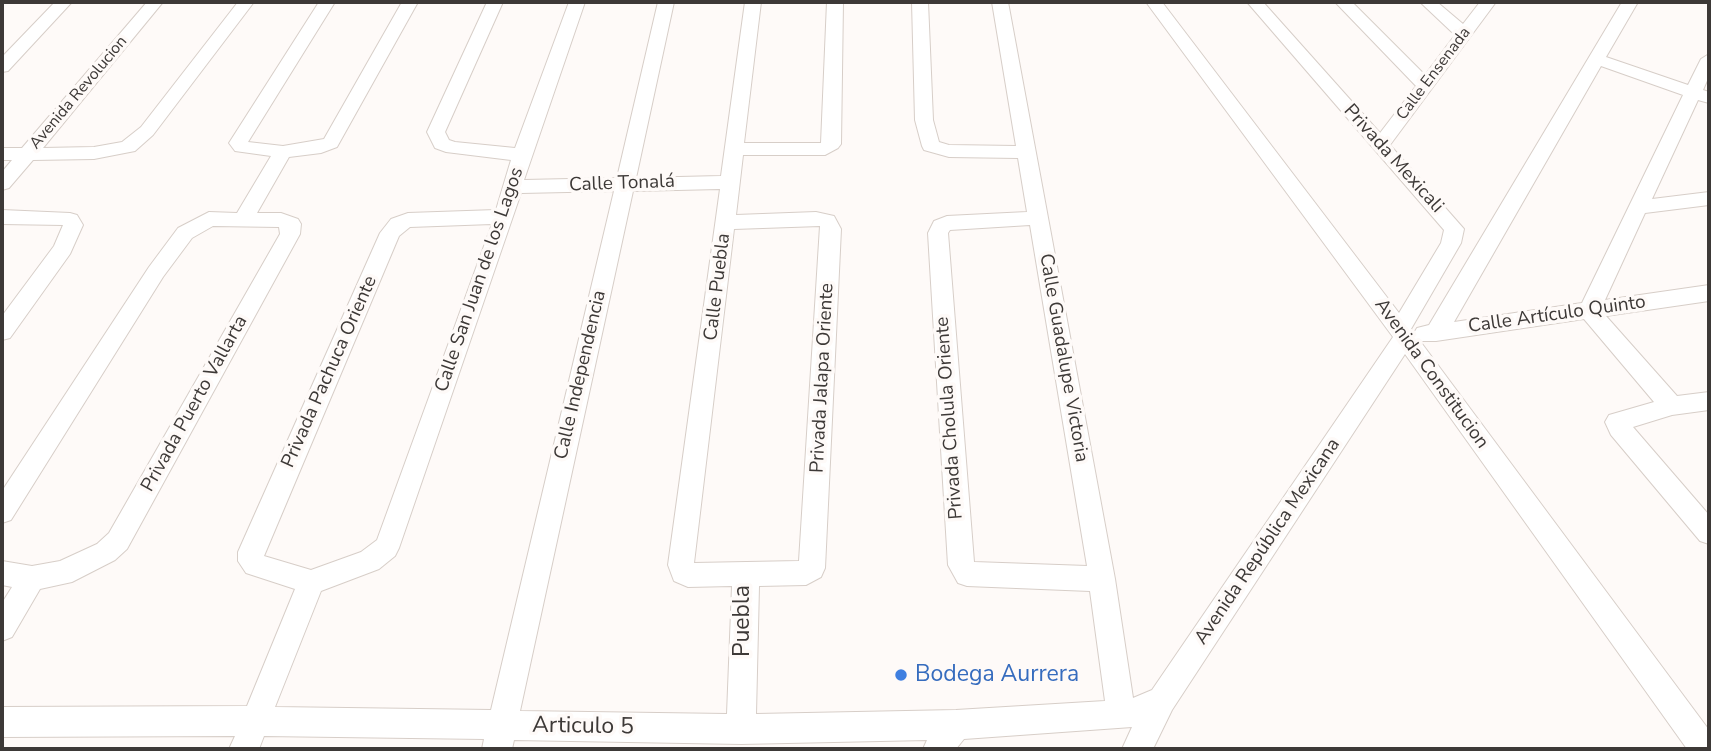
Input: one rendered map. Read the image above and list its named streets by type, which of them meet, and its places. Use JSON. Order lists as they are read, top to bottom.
{
  "streets": {
    "street": [
      "Calle Ensenada",
      "Avenida Revolucion",
      "Privada Mexicali",
      "Calle Tonalá",
      "Calle San Juan de los Lagos",
      "Calle Puebla",
      "Calle Artículo Quinto",
      "Calle Guadalupe Victoria",
      "Privada Pachuca Oriente",
      "Avenida Constitucion",
      "Calle Independencia",
      "Privada Jalapa Oriente",
      "Privada Puerto Vallarta",
      "Privada Cholula Oriente",
      "Avenida República Mexicana",
      "Puebla",
      "Articulo 5"
    ]
  },
  "crossings": [
    ["Calle Ensenada", "Privada Mexicali"],
    ["Privada Mexicali", "Calle Artículo Quinto"],
    ["Privada Mexicali", "Avenida Constitucion"],
    ["Privada Mexicali", "Avenida República Mexicana"],
    ["Calle Tonalá", "Calle San Juan de los Lagos"],
    ["Calle Tonalá", "Calle Puebla"],
    ["Calle Tonalá", "Calle Independencia"],
    ["Calle San Juan de los Lagos", "Privada Pachuca Oriente"],
    ["Calle Puebla", "Privada Jalapa Oriente"],
    ["Calle Puebla", "Puebla"],
    ["Calle Artículo Quinto", "Avenida Constitucion"],
    ["Calle Artículo Quinto", "Avenida República Mexicana"],
    ["Calle Guadalupe Victoria", "Privada Cholula Oriente"],
    ["Calle Guadalupe Victoria", "Articulo 5"],
    ["Avenida Constitucion", "Avenida República Mexicana"],
    ["Calle Independencia", "Articulo 5"],
    ["Privada Jalapa Oriente", "Puebla"],
    ["Avenida República Mexicana", "Articulo 5"],
    ["Puebla", "Articulo 5"]
  ],
  "places": ["Bodega Aurrera"]
}
